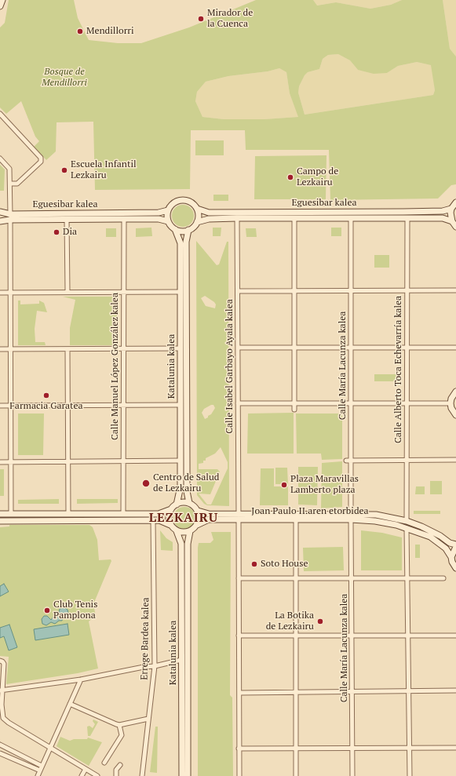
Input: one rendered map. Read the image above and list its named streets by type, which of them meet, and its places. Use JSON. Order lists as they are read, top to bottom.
{
  "streets": {
    "street": [
      "Eguesibar kalea",
      "Calle María Lacunza kalea",
      "Calle Manuel López González kalea",
      "Katalunia kalea",
      "Calle Isabel Garbayo Ayala kalea",
      "Calle Alberto Toca Echevarría kalea",
      "Joan Paulo II.aren etorbidea",
      "Errege Bardea kalea"
    ]
  },
  "crossings": [
    ["Eguesibar kalea", "Calle María Lacunza kalea"],
    ["Eguesibar kalea", "Calle Manuel López González kalea"],
    ["Eguesibar kalea", "Katalunia kalea"],
    ["Eguesibar kalea", "Calle Isabel Garbayo Ayala kalea"],
    ["Eguesibar kalea", "Calle Alberto Toca Echevarría kalea"],
    ["Calle María Lacunza kalea", "Joan Paulo II.aren etorbidea"],
    ["Katalunia kalea", "Joan Paulo II.aren etorbidea"],
    ["Calle Isabel Garbayo Ayala kalea", "Joan Paulo II.aren etorbidea"],
    ["Calle Alberto Toca Echevarría kalea", "Joan Paulo II.aren etorbidea"]
  ],
  "districts": ["LEZKAIRU"],
  "parks": ["Bosque de Mendillorri"],
  "places": [
    "Mirador de la Cuenca",
    "Mendillorri",
    "Escuela Infantil Lezkairu",
    "Campo de Lezkairu",
    "Dia",
    "Farmacia Garatea",
    "Centro de Salud de Lezkairu",
    "Plaza Maravillas Lamberto plaza",
    "Soto House",
    "Club Tenis Pamplona",
    "La Botika de Lezkairu"
  ]
}
